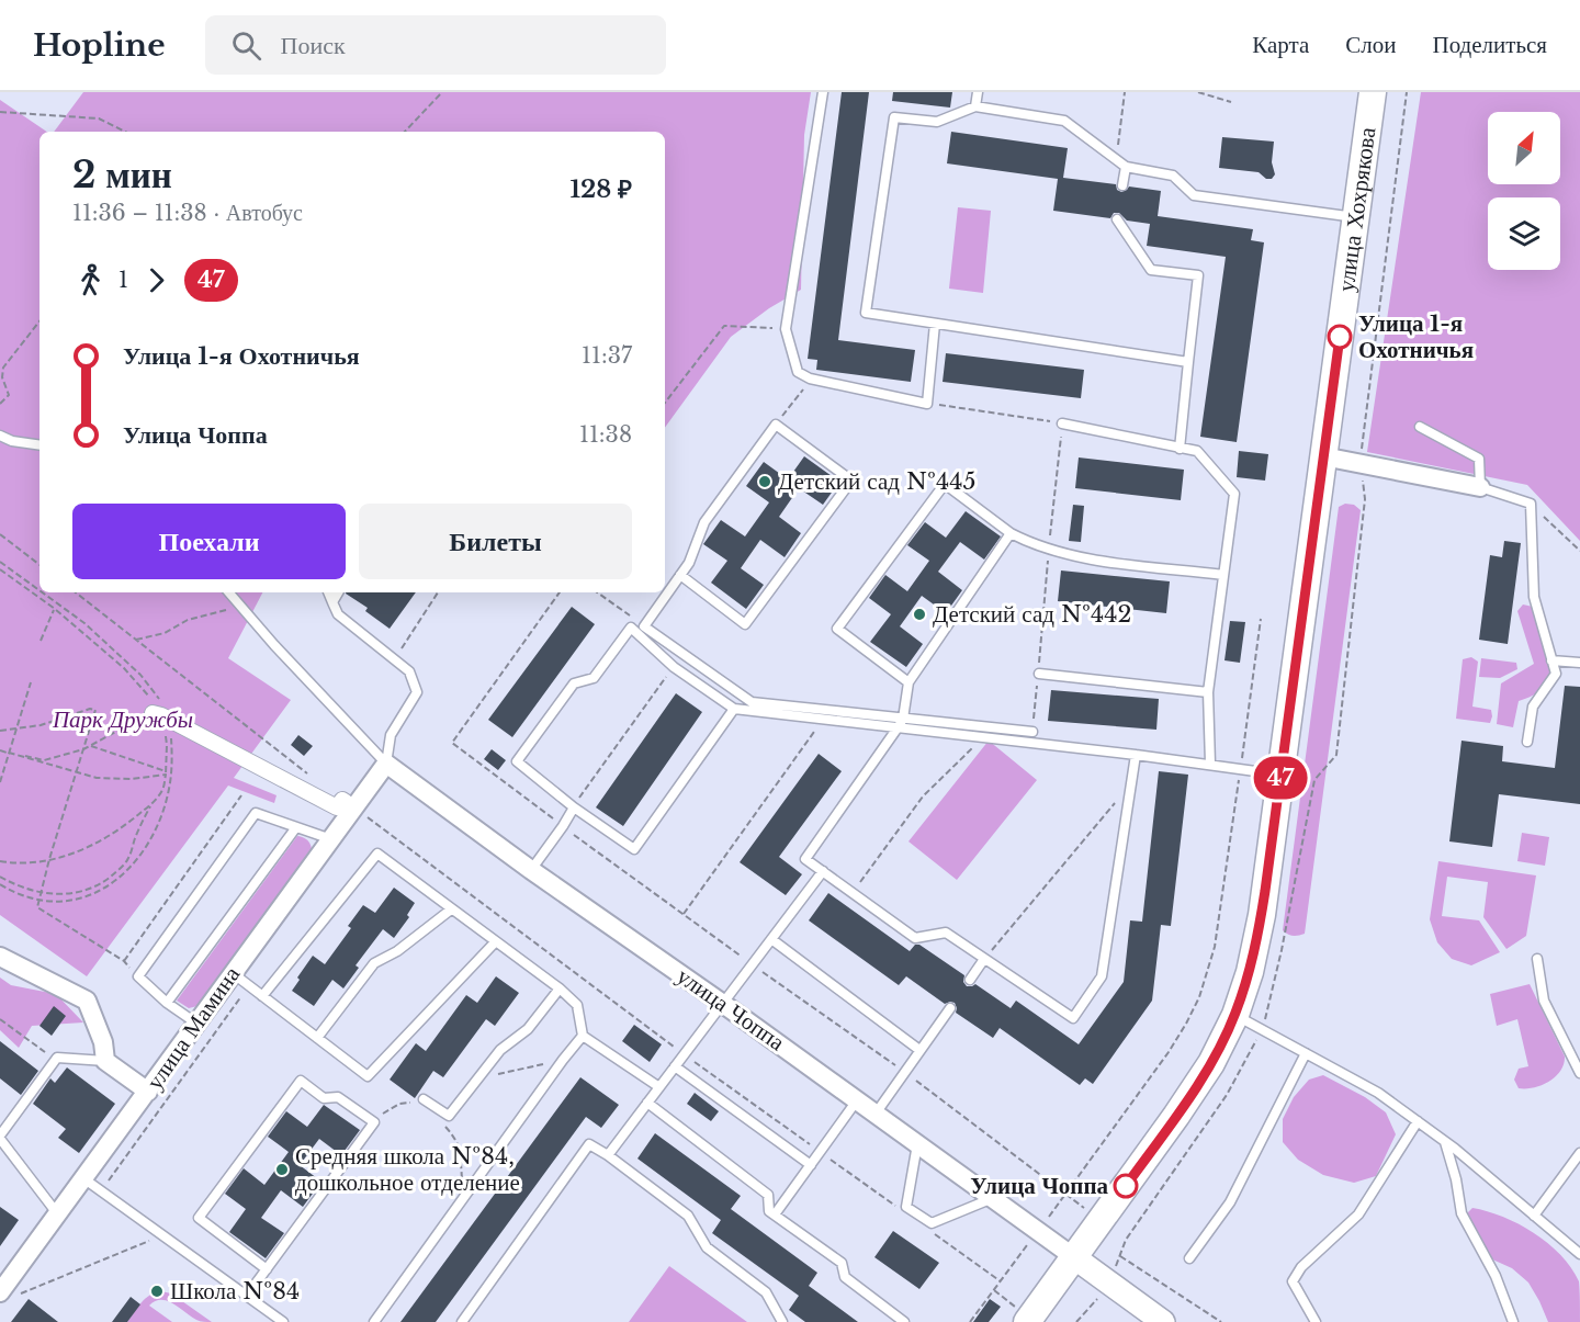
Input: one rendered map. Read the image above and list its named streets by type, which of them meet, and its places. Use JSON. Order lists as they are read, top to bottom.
{
  "streets": {
    "main road": ["улица Хохрякова"],
    "street": ["улица Чоппа", "улица Мамина"]
  },
  "crossings": [
    ["улица Хохрякова", "улица Чоппа"],
    ["улица Чоппа", "улица Мамина"]
  ],
  "parks": ["Парк Дружбы"],
  "places": [
    "Улица 1-я Охотничья",
    "Детский сад №445",
    "Детский сад №442",
    "Средняя школа №84, дошкольное отделение",
    "Улица Чоппа",
    "Школа №84"
  ],
  "lines": ["bus line 47"],
  "north": "top right",
  "page": {
    "header": "Hopline",
    "search": "Поиск",
    "nav": ["Карта", "Слои", "Поделиться"],
    "on_map": "47",
    "heading": ["2 мин", "11:36 – 11:38 · Автобус", "128 ₽"],
    "legs": ["1", "47"],
    "list": [
      {
        "name": "Улица 1-я Охотничья",
        "value": "11:37"
      },
      {
        "name": "Улица Чоппа",
        "value": "11:38"
      }
    ],
    "buttons": ["Поехали", "Билеты"]
  }
}
